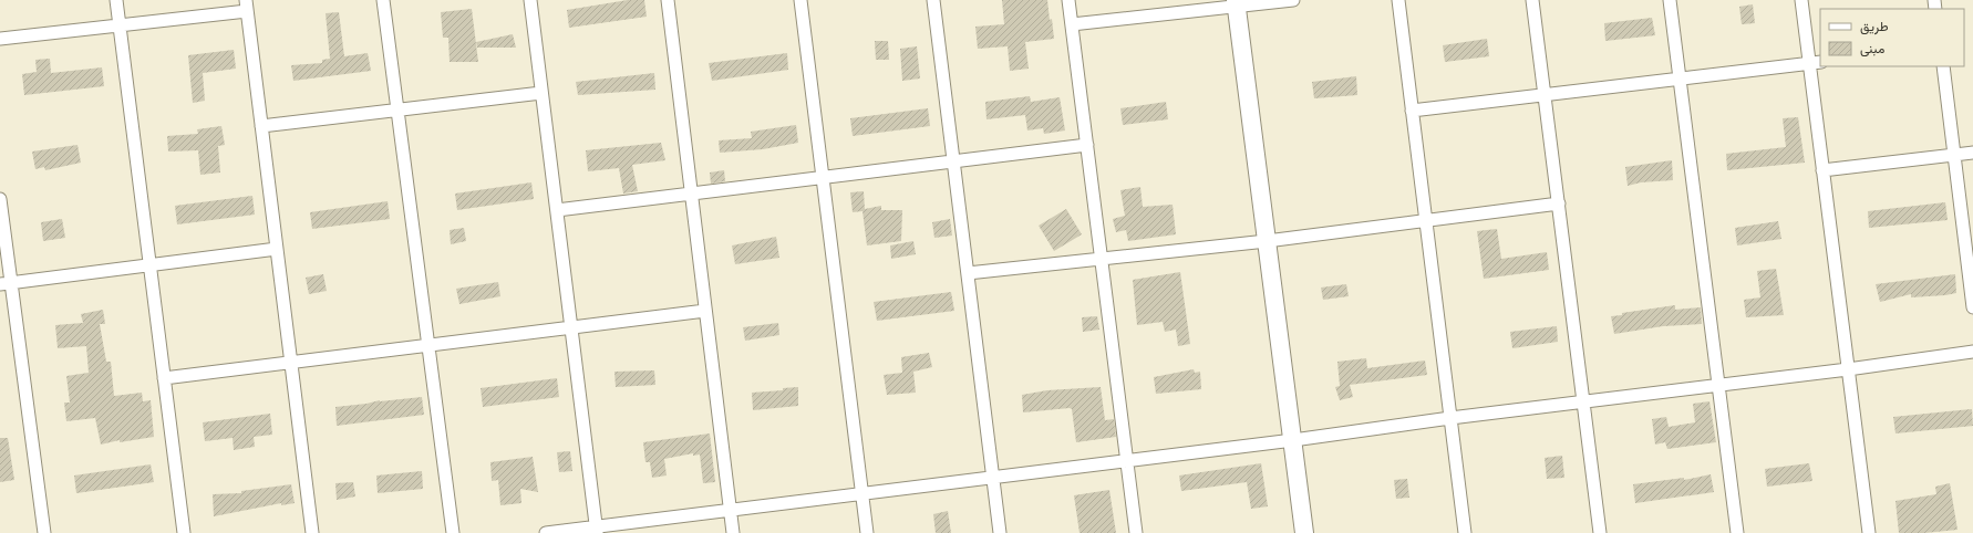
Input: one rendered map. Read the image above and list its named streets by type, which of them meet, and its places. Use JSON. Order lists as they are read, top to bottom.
{
  "legend": ["طريق", "مبنى"]
}
